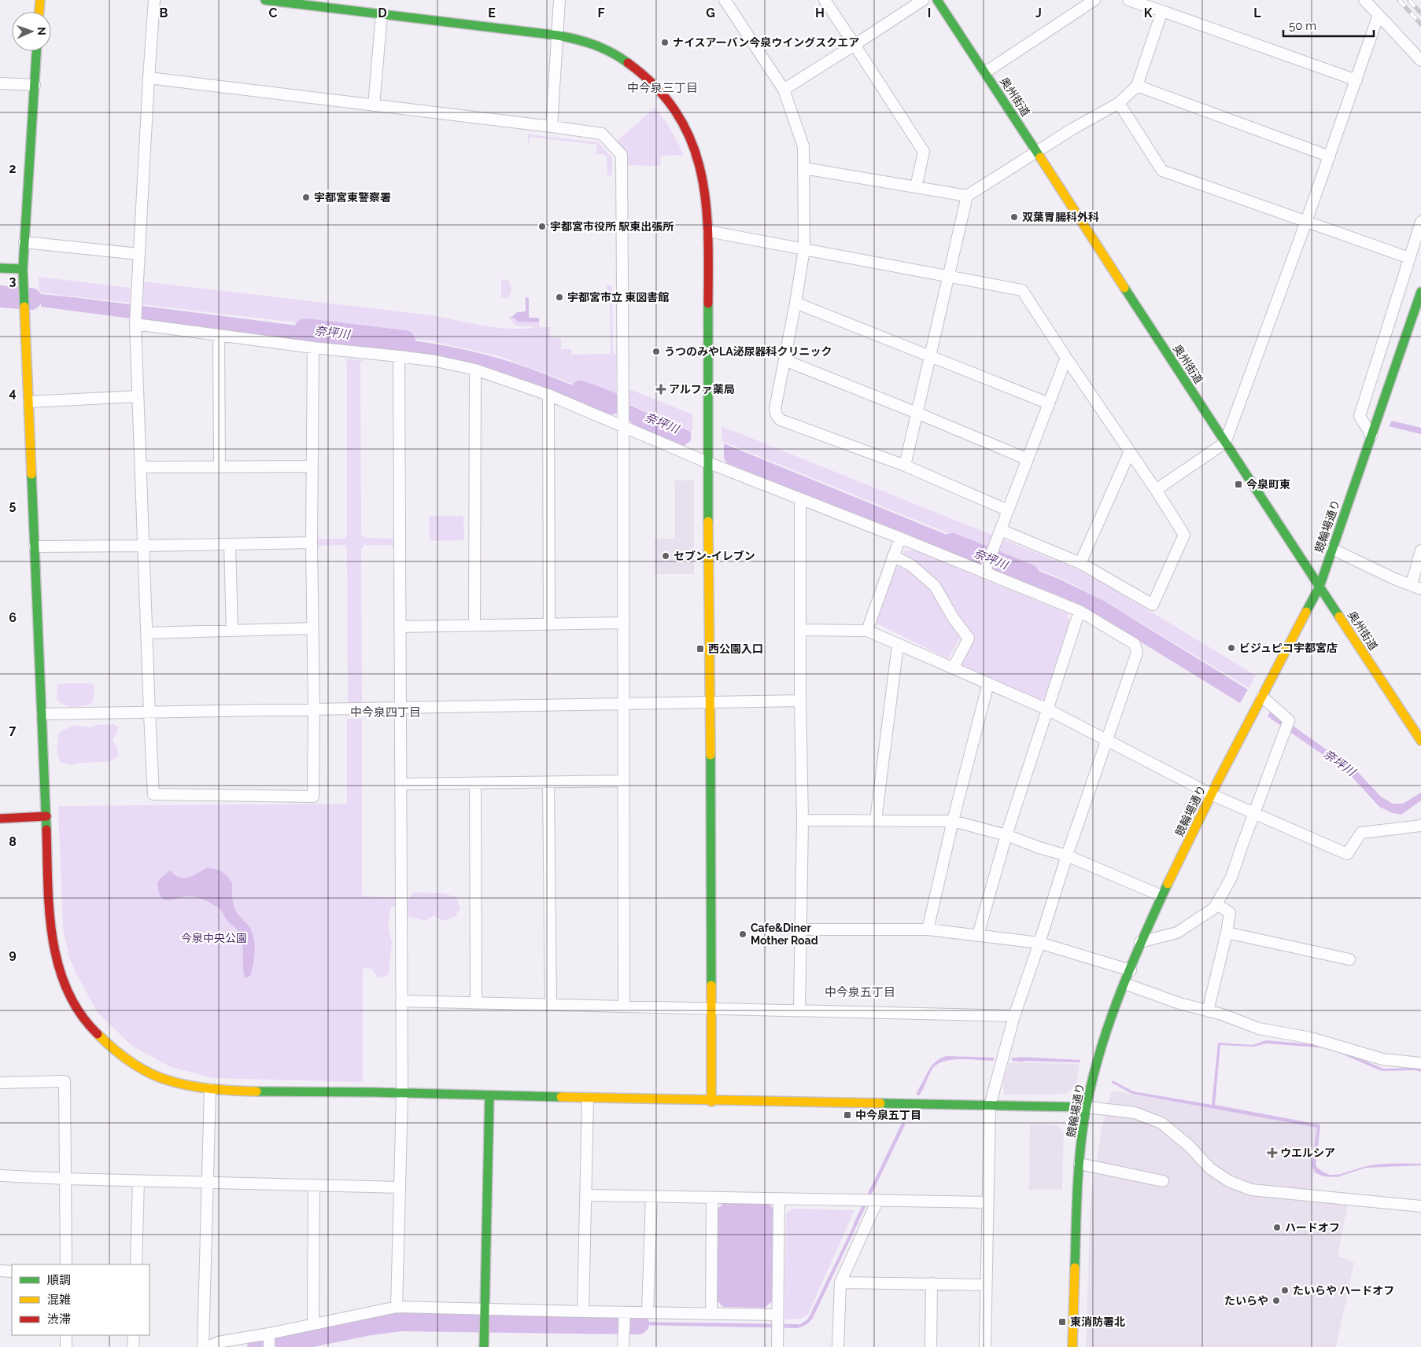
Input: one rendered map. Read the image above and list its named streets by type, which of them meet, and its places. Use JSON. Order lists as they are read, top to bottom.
{
  "streets": {
    "street": ["奥州街道", "競輪場通り"]
  },
  "crossings": [
    ["奥州街道", "競輪場通り"]
  ],
  "districts": ["中今泉三丁目", "中今泉四丁目", "中今泉五丁目"],
  "water": ["奈坪川"],
  "parks": ["今泉中央公園"],
  "places": {
    "other": [
      "ナイスアーバン今泉ウイングスクエア",
      "宇都宮東警察署",
      "双葉胃腸科外科",
      "宇都宮市役所 駅東出張所",
      "宇都宮市立 東図書館",
      "うつのみやLA泌尿器科クリニック",
      "セブン-イレブン",
      "ビジュピコ宇都宮店",
      "Cafe&Diner Mother Road",
      "ハードオフ",
      "たいらや ハードオフ",
      "たいらや"
    ],
    "health": ["アルファ薬局", "ウエルシア"],
    "transit": [
      "今泉町東",
      "西公園入口",
      "中今泉五丁目",
      "東消防署北"
    ]
  },
  "legend": ["順調", "混雑", "渋滞"],
  "scale_bar": "50 m",
  "north": "right",
  "grid": {
    "columns": [
      "B",
      "C",
      "D",
      "E",
      "F",
      "G",
      "H",
      "I",
      "J",
      "K",
      "L"
    ],
    "rows": [
      "2",
      "3",
      "4",
      "5",
      "6",
      "7",
      "8",
      "9"
    ]
  }
}
